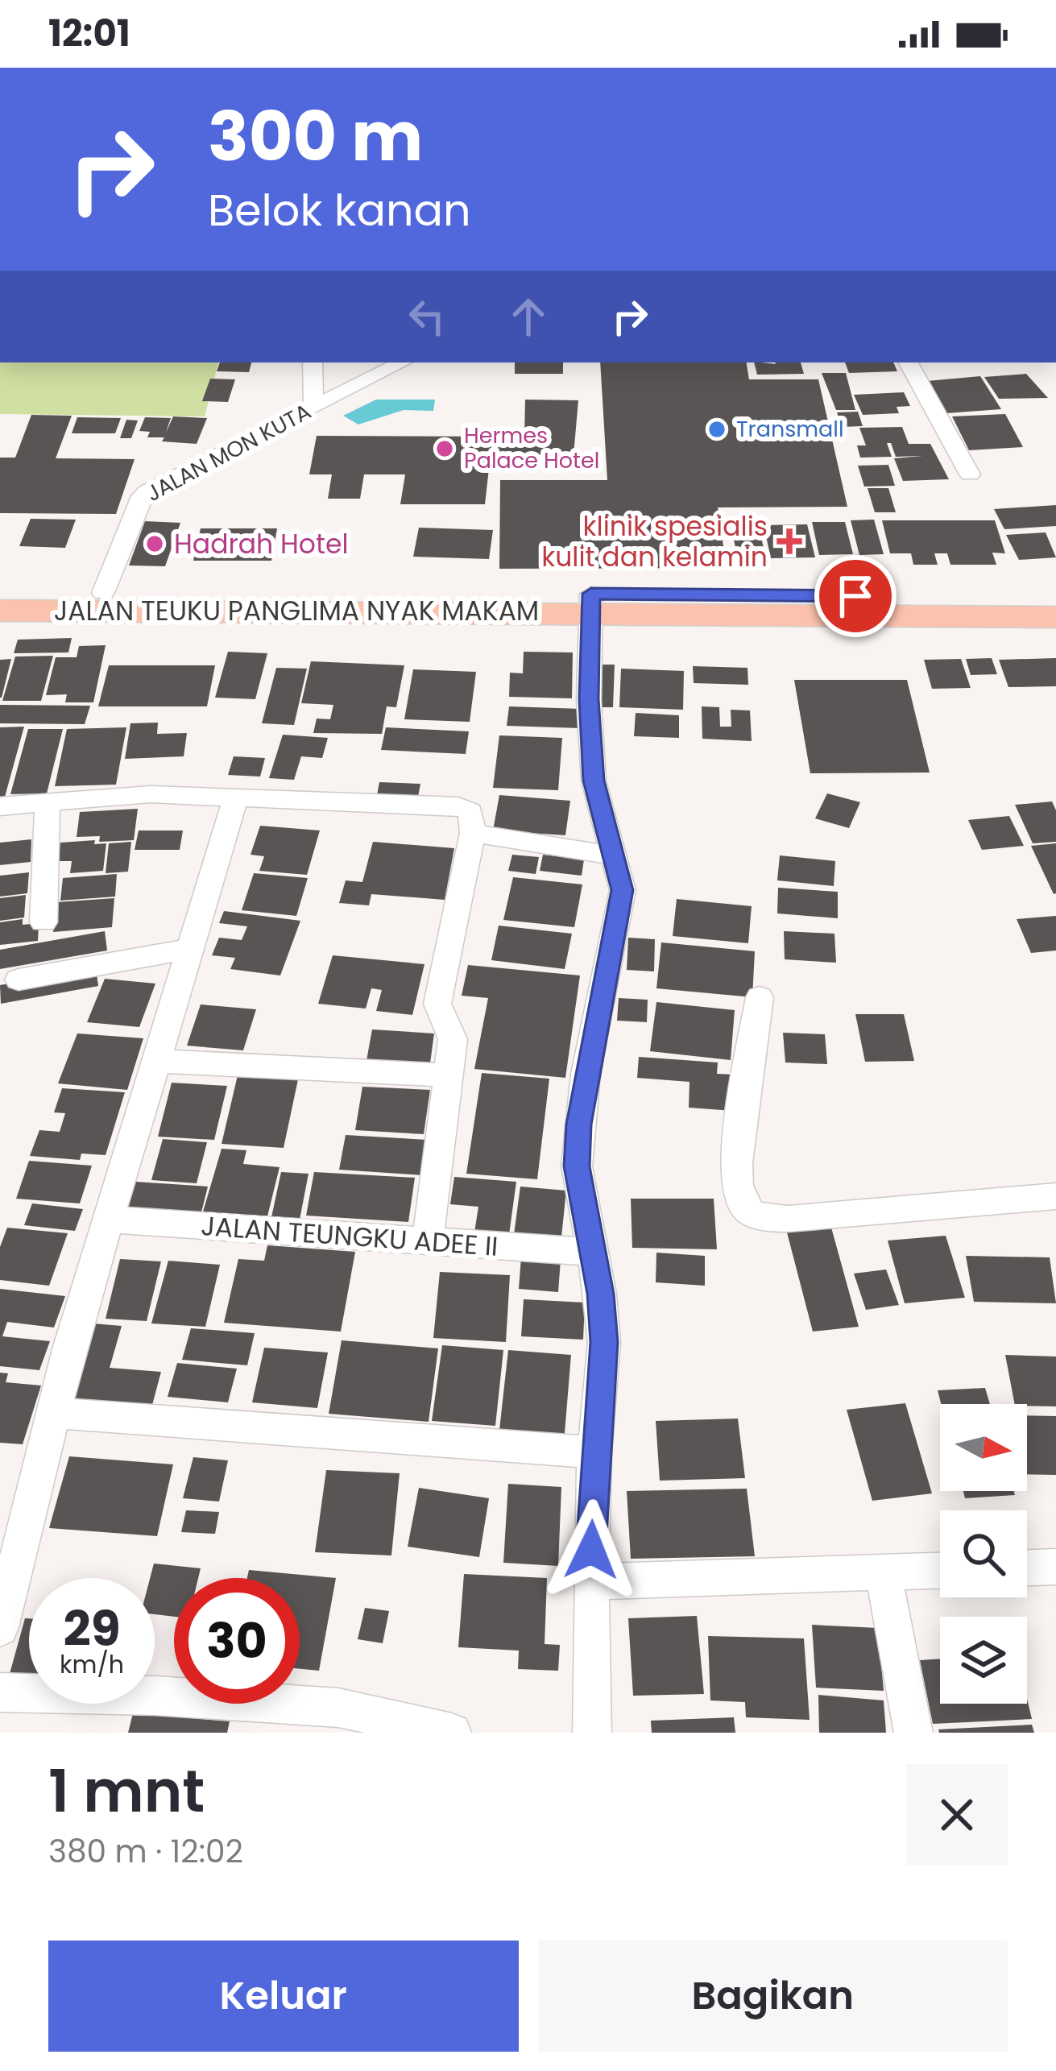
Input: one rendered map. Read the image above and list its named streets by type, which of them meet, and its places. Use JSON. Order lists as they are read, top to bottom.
{
  "streets": {
    "main road": ["JALAN TEUKU PANGLIMA NYAK MAKAM"],
    "street": ["JALAN MON KUTA", "JALAN TEUNGKU ADEE II"]
  },
  "crossings": [
    ["JALAN MON KUTA", "JALAN TEUKU PANGLIMA NYAK MAKAM"]
  ],
  "places": {
    "other": ["Transmall", "Hermes Palace Hotel", "Hadrah Hotel"],
    "health": ["klinik spesialis kulit dan kelamin"]
  },
  "north": "right",
  "page": {
    "status": "12:01",
    "turn": ["300 m", "Belok kanan"],
    "speed": "29 km/h",
    "limit": "30",
    "heading": ["1 mnt", "380 m · 12:02"],
    "buttons": ["Keluar", "Bagikan"]
  }
}
